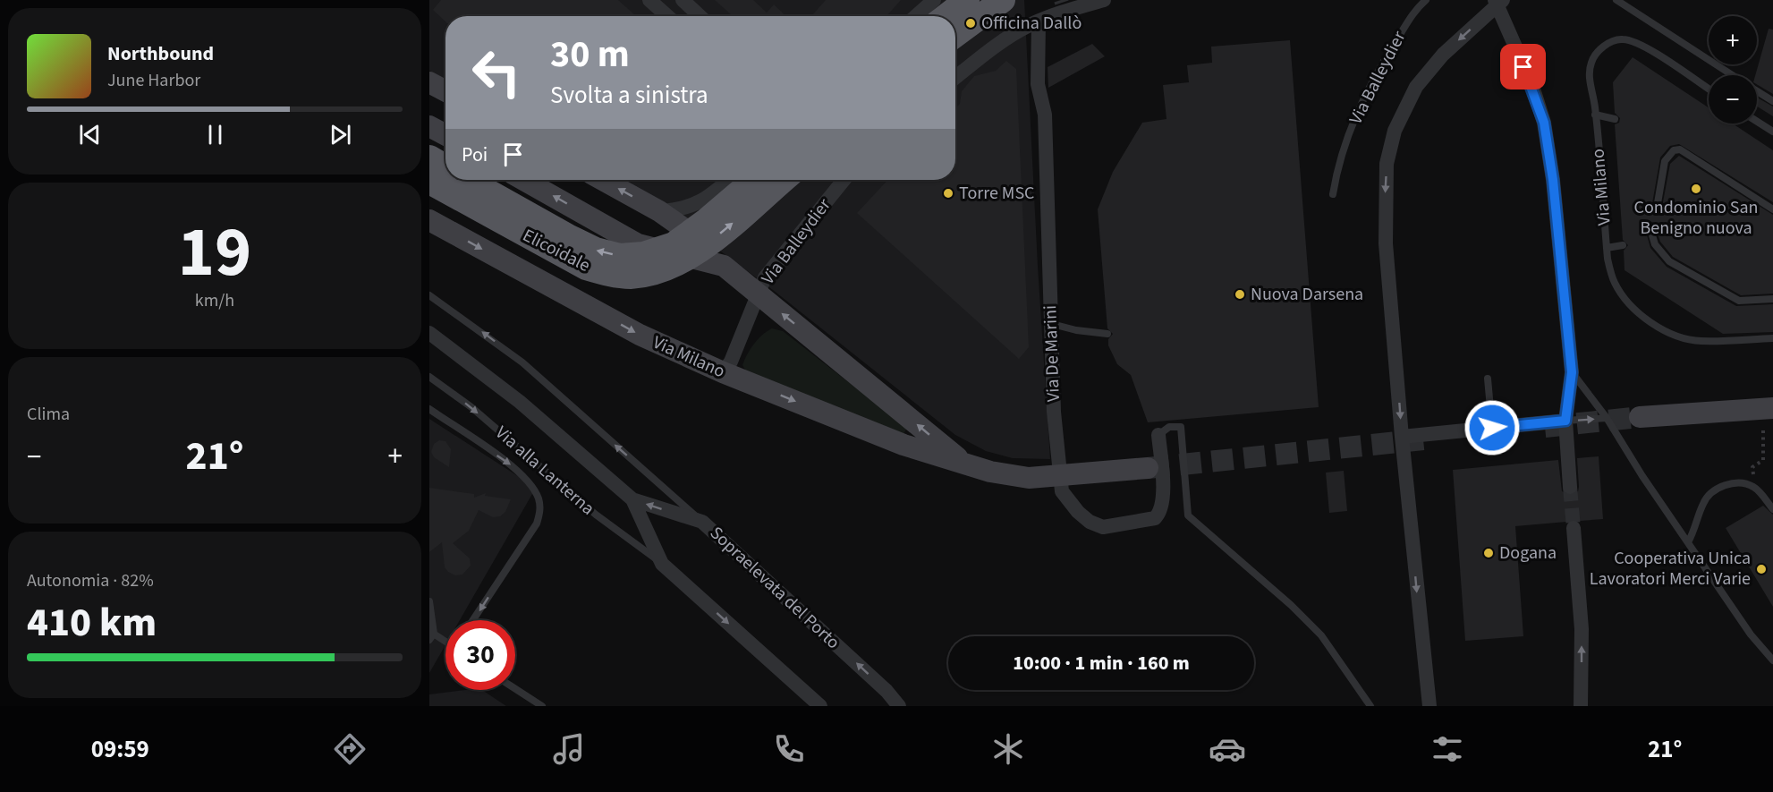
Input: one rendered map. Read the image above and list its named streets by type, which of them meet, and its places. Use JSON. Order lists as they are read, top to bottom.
{
  "streets": {
    "highway": ["Elicoidale"],
    "main road": ["Via Milano"],
    "street": ["Via Balleydier", "Via De Marini", "Sopraelevata del Porto"],
    "lane": ["Via alla Lanterna"]
  },
  "crossings": [
    ["Via Balleydier", "Via Milano"],
    ["Via alla Lanterna", "Sopraelevata del Porto"]
  ],
  "places": [
    "Officina Dallò",
    "Condominio San Benigno nuova",
    "Torre MSC",
    "Nuova Darsena",
    "Dogana",
    "Cooperativa Unica Lavoratori Merci Varie"
  ],
  "page": {
    "map_buttons": ["+", "−"],
    "turn": ["30 m", "Svolta a sinistra"],
    "song": ["Northbound", "June Harbor"],
    "then": "Poi",
    "tile": [
      ["19", "km/h"],
      "Clima",
      ["Autonomia · 82%", "410 km"]
    ],
    "heat": ["−", "21°", "+"],
    "limit": "30",
    "trip": "10:00 · 1 min · 160 m",
    "tabs": ["09:59", "21°"]
  }
}
